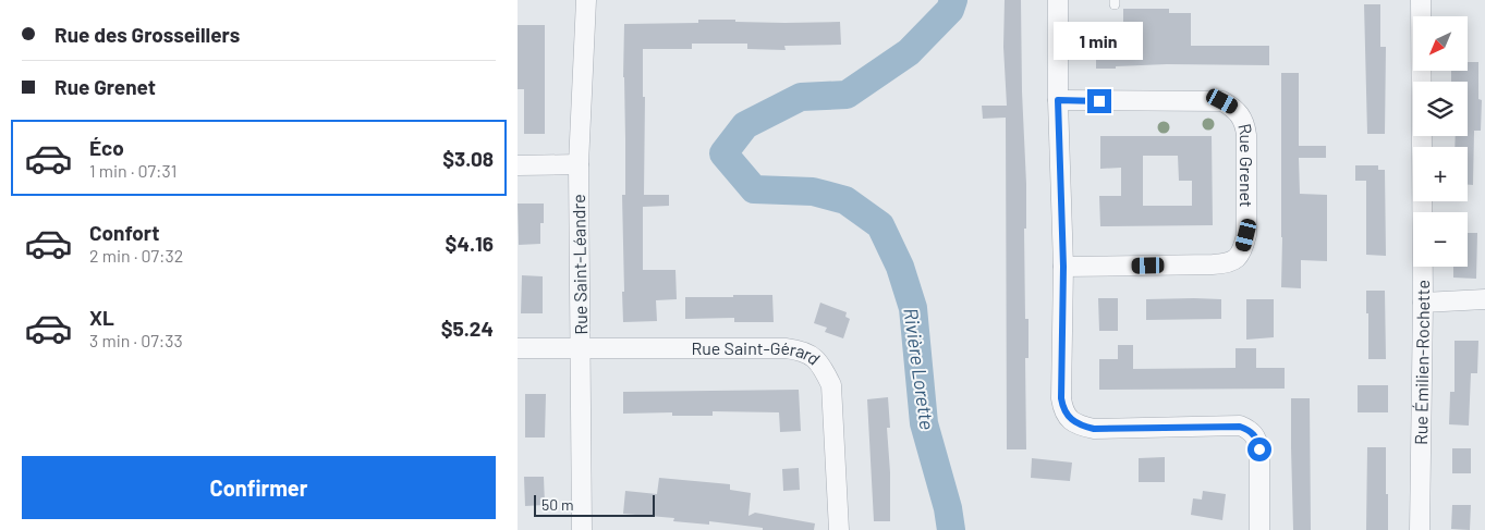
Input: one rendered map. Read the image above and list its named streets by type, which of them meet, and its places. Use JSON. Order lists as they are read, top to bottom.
{
  "streets": {
    "street": [
      "Rue Grenet",
      "Rue Saint-Léandre",
      "Rue Saint-Gérard",
      "Rue Émilien-Rochette"
    ]
  },
  "crossings": [
    ["Rue Saint-Léandre", "Rue Saint-Gérard"]
  ],
  "water": ["Rivière Lorette"],
  "scale_bar": "50 m",
  "north": "bottom left",
  "page": {
    "banner": ["Rue des Grosseillers", "Rue Grenet"],
    "map_buttons": ["+", "−"],
    "bubble": "1 min",
    "list": [
      {
        "name": "Éco",
        "note": "1 min · 07:31",
        "value": "$3.08"
      },
      {
        "name": "Confort",
        "note": "2 min · 07:32",
        "value": "$4.16"
      },
      {
        "name": "XL",
        "note": "3 min · 07:33",
        "value": "$5.24"
      }
    ],
    "buttons": "Confirmer",
    "scale": "50 m"
  }
}
